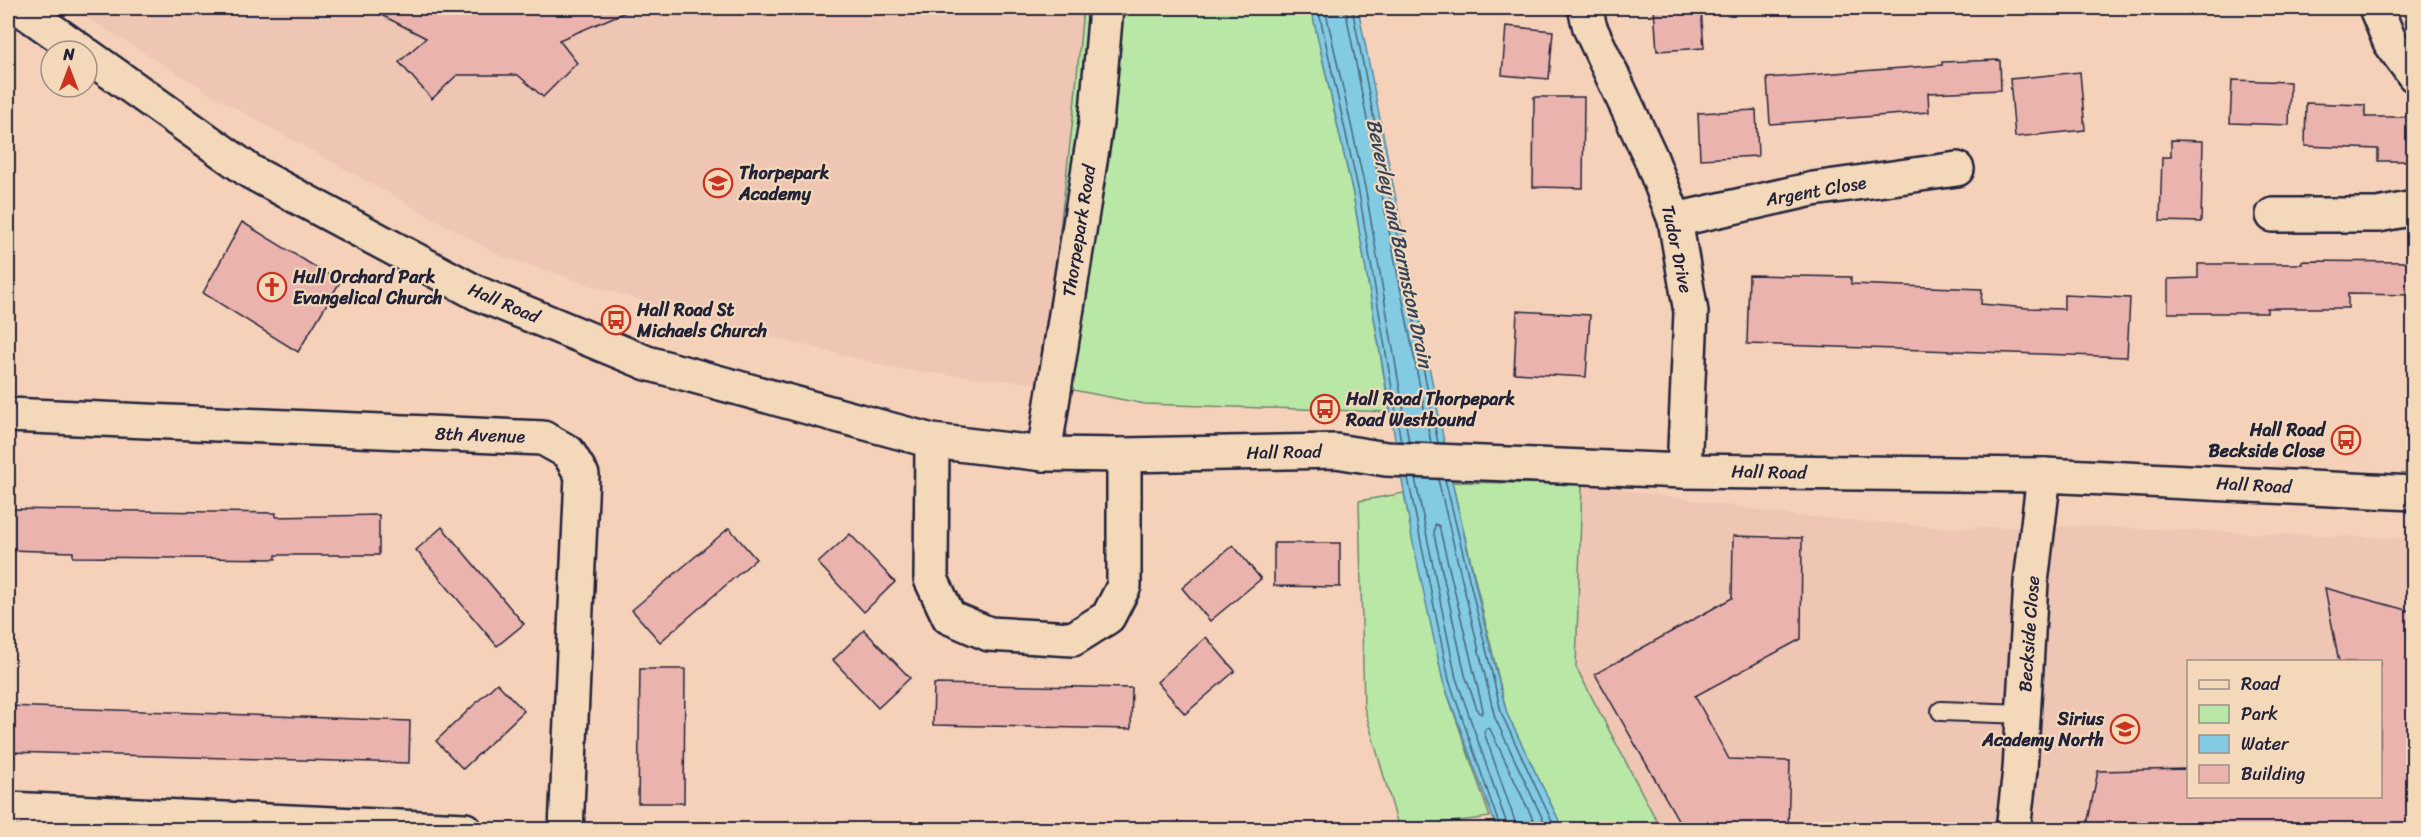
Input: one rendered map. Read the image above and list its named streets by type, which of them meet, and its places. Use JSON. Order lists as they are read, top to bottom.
{
  "streets": {
    "street": [
      "Argent Close",
      "Thorpepark Road",
      "Tudor Drive",
      "Hall Road",
      "8th Avenue",
      "Beckside Close"
    ]
  },
  "crossings": [
    ["Argent Close", "Tudor Drive"],
    ["Thorpepark Road", "Hall Road"],
    ["Tudor Drive", "Hall Road"],
    ["Hall Road", "Beckside Close"]
  ],
  "water": ["Beverley and Barmston Drain"],
  "places": {
    "school or university": ["Thorpepark Academy", "Sirius Academy North"],
    "church": ["Hull Orchard Park Evangelical Church"],
    "bus stop": ["Hall Road St Michaels Church", "Hall Road Thorpepark Road Westbound", "Hall Road Beckside Close"]
  },
  "legend": [
    "Road",
    "Park",
    "Water",
    "Building"
  ],
  "north": "top"
}
